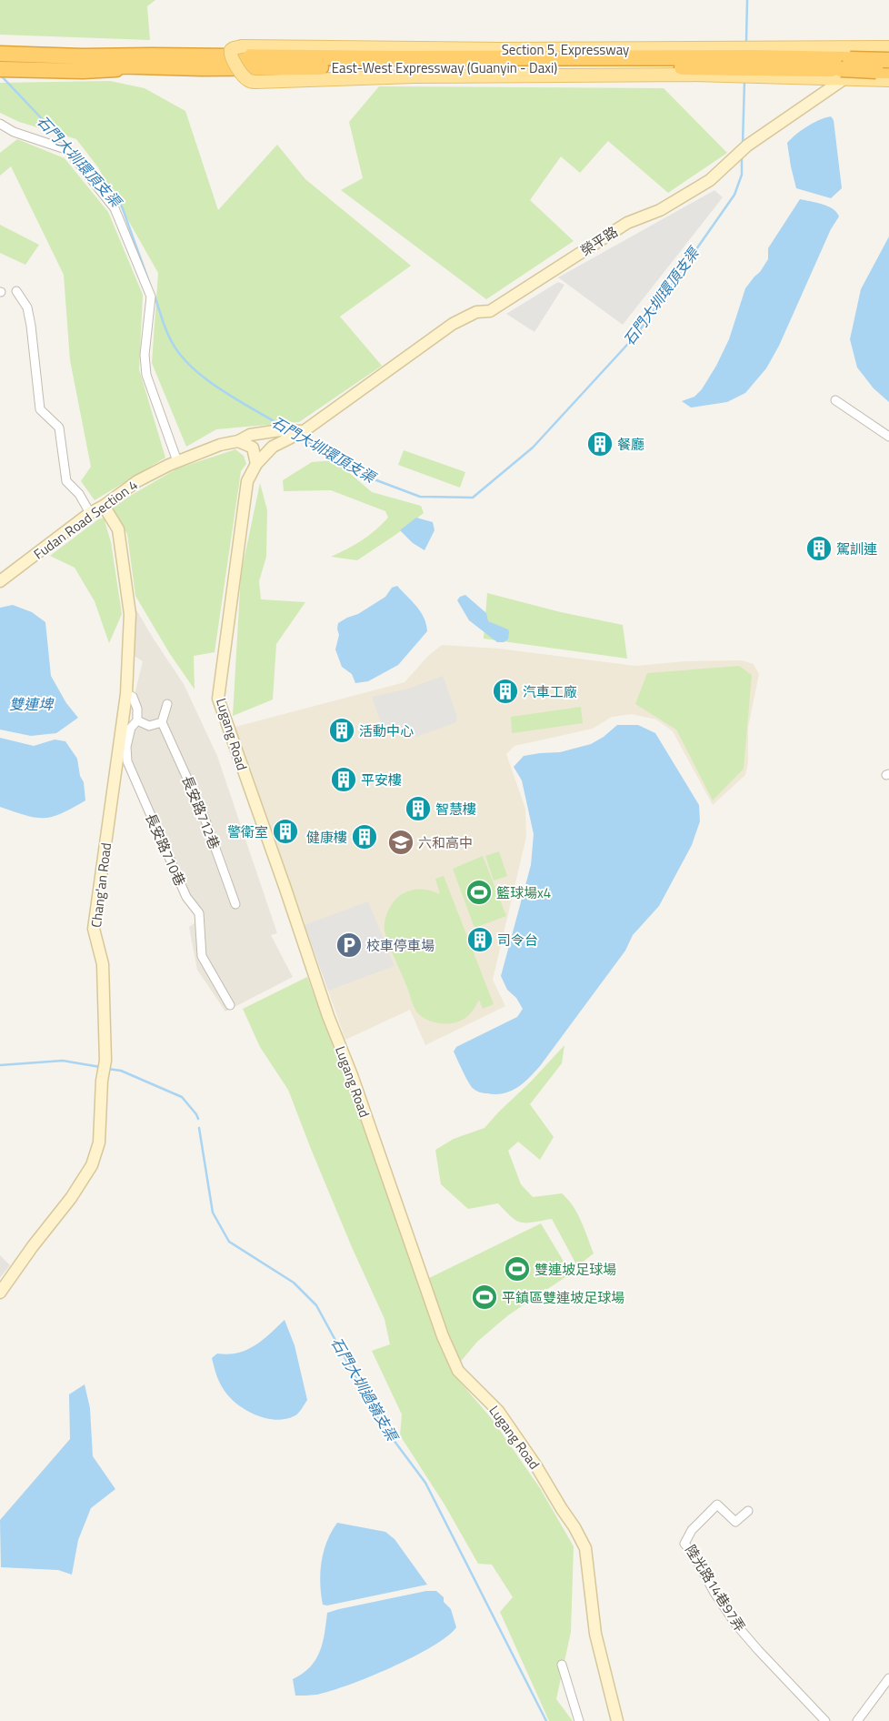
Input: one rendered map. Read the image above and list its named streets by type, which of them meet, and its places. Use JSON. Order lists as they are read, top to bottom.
{
  "streets": {
    "highway": ["East-West Expressway (Guanyin - Daxi)"],
    "main road": ["Section 5, Expressway"],
    "street": [
      "榮平路",
      "Fudan Road Section 4",
      "Lugang Road",
      "長安路712巷",
      "長安路710巷",
      "Chang'an Road",
      "陸光路14巷97弄"
    ]
  },
  "crossings": [
    ["Section 5, Expressway", "East-West Expressway (Guanyin - Daxi)"],
    ["Section 5, Expressway", "榮平路"],
    ["East-West Expressway (Guanyin - Daxi)", "榮平路"],
    ["榮平路", "Fudan Road Section 4"],
    ["榮平路", "Lugang Road"],
    ["Fudan Road Section 4", "Lugang Road"],
    ["Fudan Road Section 4", "Chang'an Road"],
    ["長安路710巷", "Chang'an Road"]
  ],
  "water": ["石門大圳環頂支渠", "雙連埤", "石門大圳過嶺支渠"],
  "places": {
    "building": [
      "餐廳",
      "駕訓連",
      "汽車工廠",
      "活動中心",
      "平安樓",
      "智慧樓",
      "警衛室",
      "健康樓",
      "司令台"
    ],
    "school or university": ["六和高中"],
    "sports": ["籃球場x4", "雙連坡足球場", "平鎮區雙連坡足球場"],
    "parking": ["校車停車場"]
  }
}
